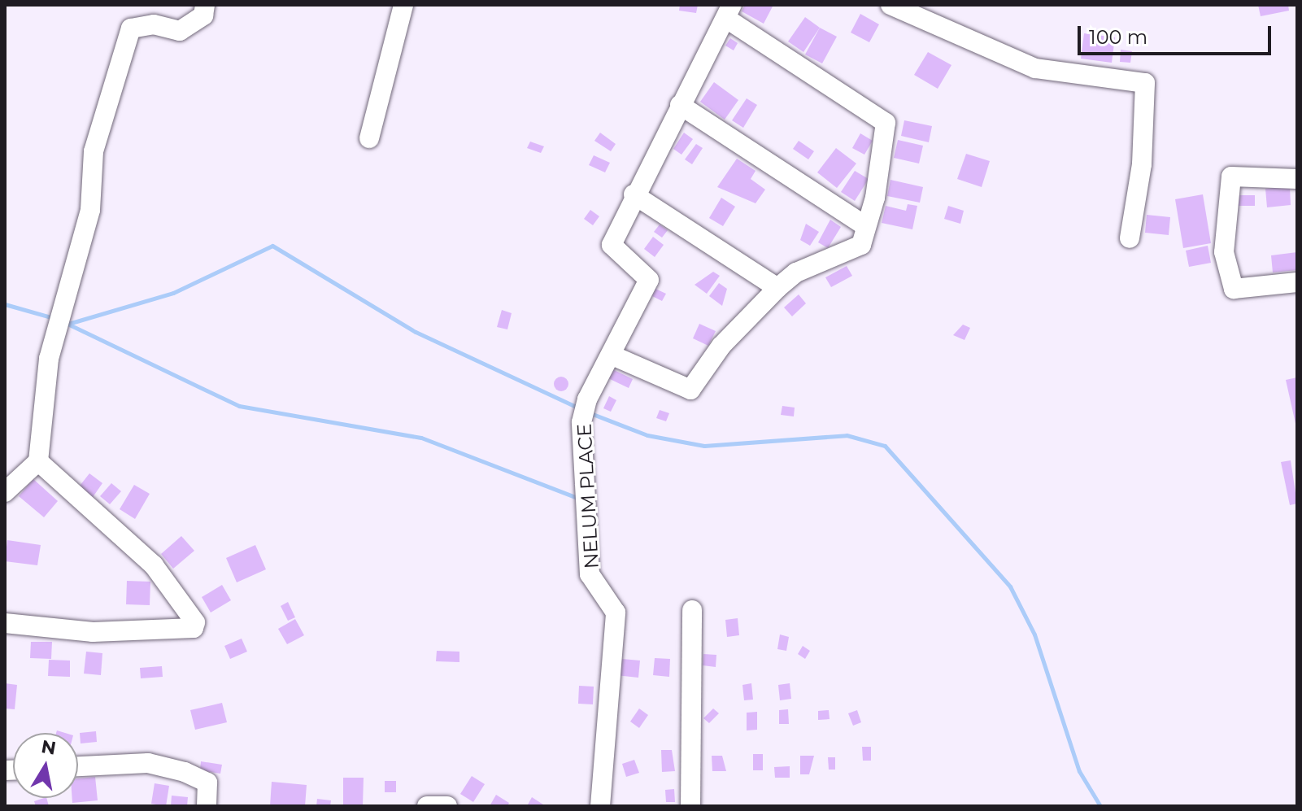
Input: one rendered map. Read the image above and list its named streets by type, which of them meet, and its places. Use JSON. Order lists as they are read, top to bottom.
{
  "streets": {
    "street": ["NELUM PLACE"]
  },
  "scale_bar": "100 m",
  "north": "top"
}
